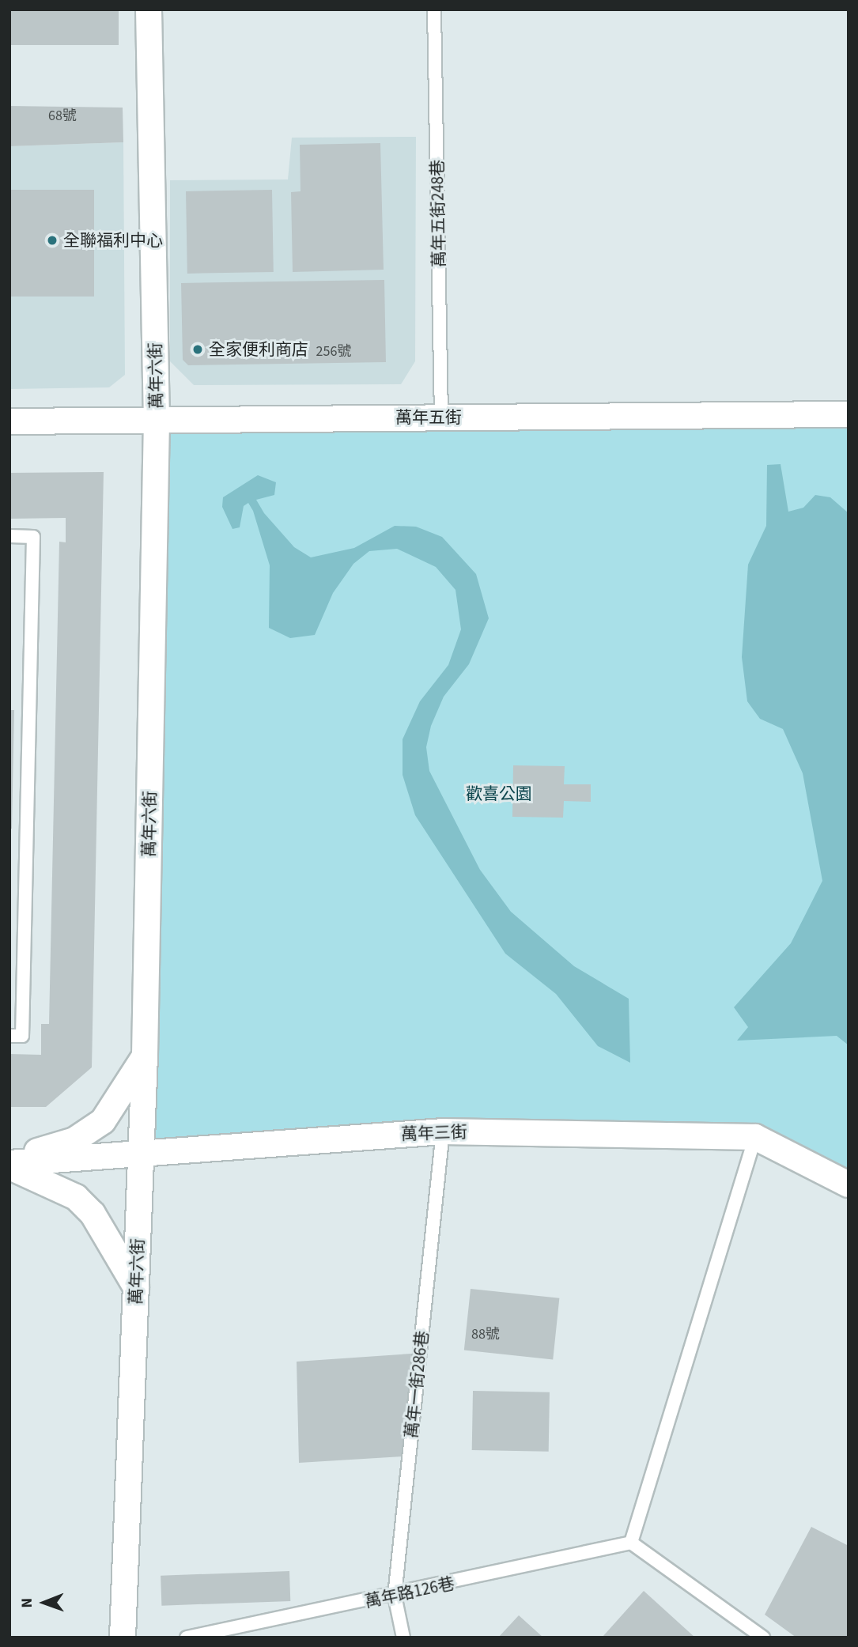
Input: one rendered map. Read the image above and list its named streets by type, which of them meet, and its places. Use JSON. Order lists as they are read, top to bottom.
{
  "streets": {
    "street": ["萬年六街", "萬年五街", "萬年三街"],
    "lane": ["萬年五街248巷", "萬年一街286巷", "萬年路126巷"]
  },
  "crossings": [
    ["萬年五街248巷", "萬年五街"],
    ["萬年六街", "萬年五街"],
    ["萬年六街", "萬年三街"],
    ["萬年三街", "萬年一街286巷"],
    ["萬年一街286巷", "萬年路126巷"]
  ],
  "parks": ["歡喜公園"],
  "places": ["全聯福利中心", "全家便利商店"],
  "house_numbers": ["68號", "256號", "88號"],
  "north": "left"
}
